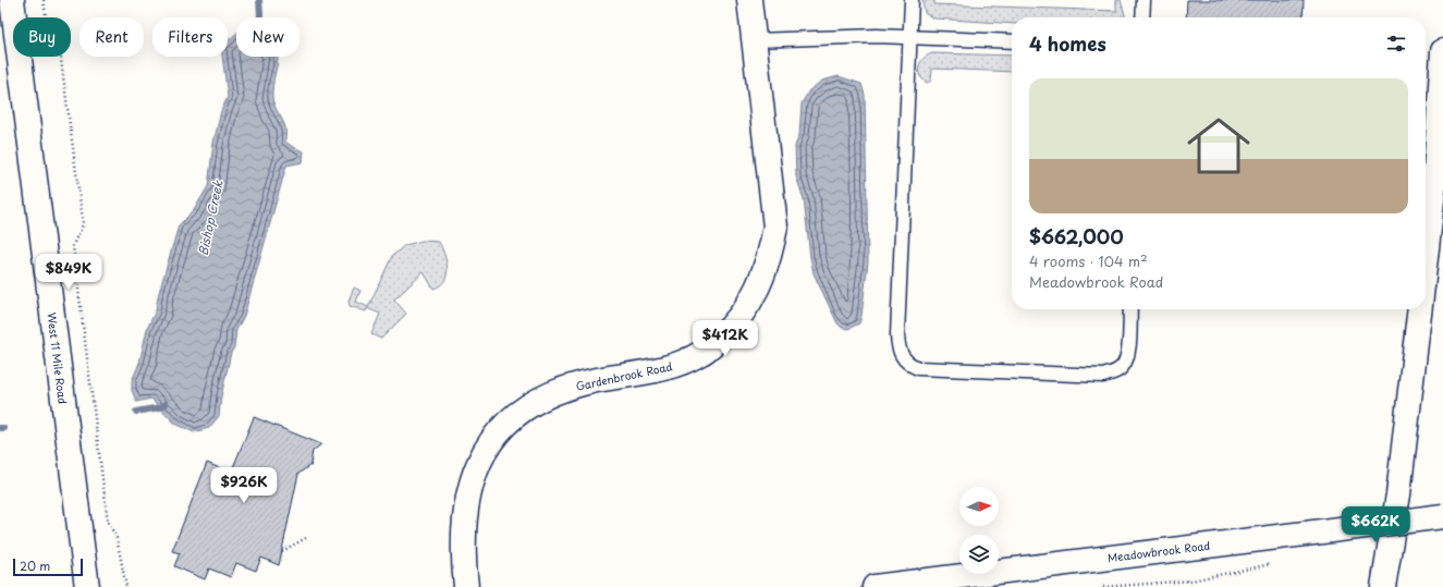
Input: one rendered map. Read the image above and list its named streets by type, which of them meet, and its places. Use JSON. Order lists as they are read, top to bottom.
{
  "streets": {
    "main road": ["West 11 Mile Road", "Gardenbrook Road", "Meadowbrook Road"]
  },
  "water": ["Bishop Creek"],
  "scale_bar": "20 m",
  "north": "right",
  "page": {
    "chip": [
      "Buy",
      "Rent",
      "Filters",
      "New"
    ],
    "heading": "4 homes",
    "list": [
      {
        "name": "$662,000",
        "note": "4 rooms · 104 m² · Meadowbrook Road"
      }
    ],
    "price": [
      "$849K",
      "$412K",
      "$926K",
      "$662K"
    ],
    "scale": "20 m"
  }
}
